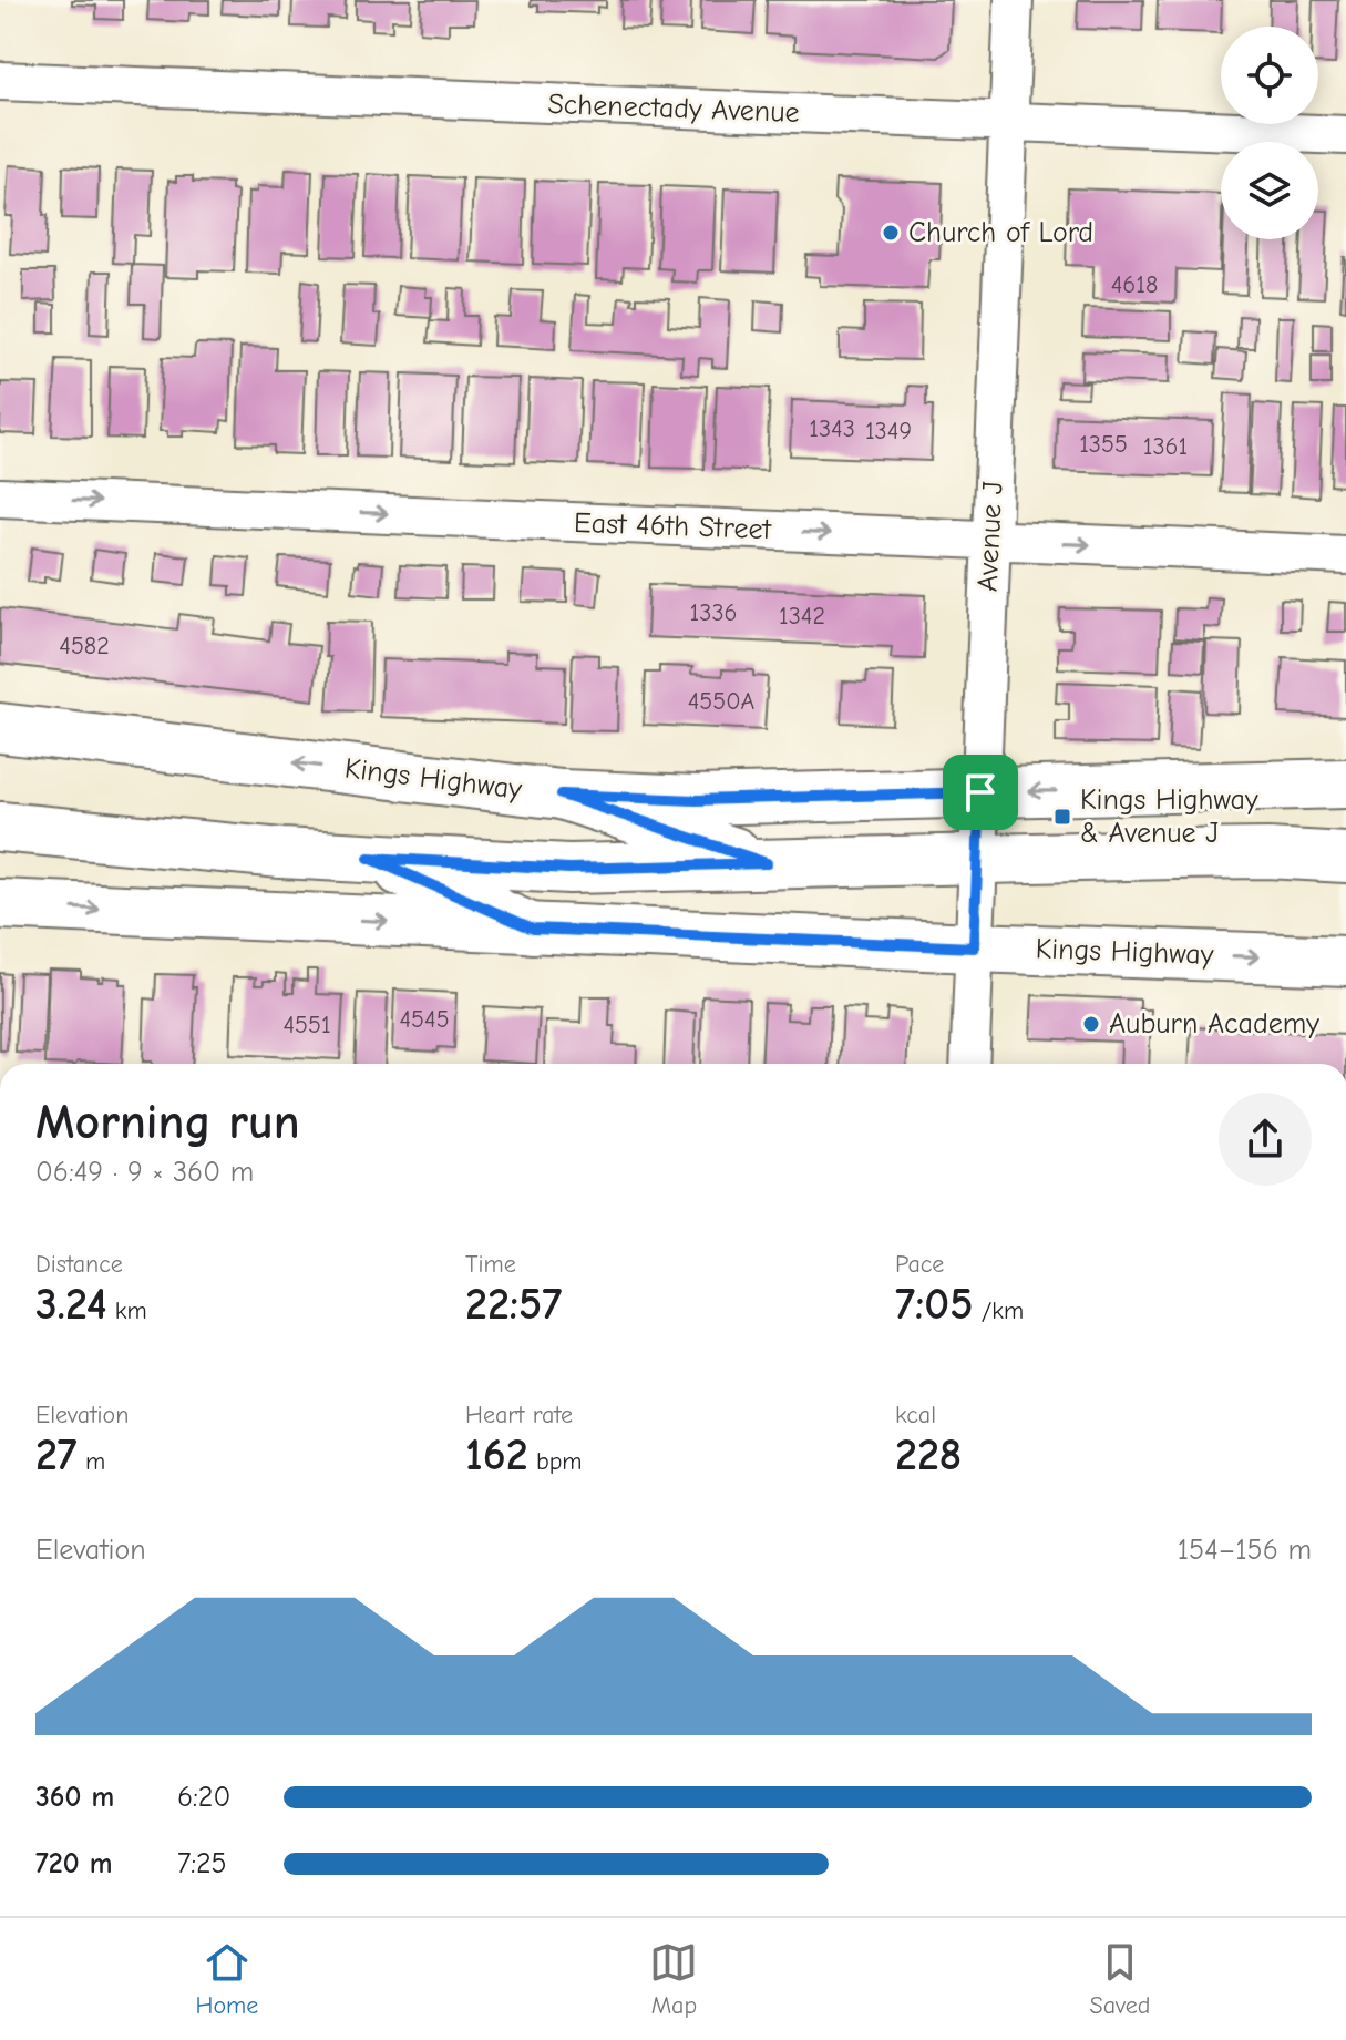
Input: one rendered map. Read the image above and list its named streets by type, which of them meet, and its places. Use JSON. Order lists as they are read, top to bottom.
{
  "streets": {
    "street": [
      "Schenectady Avenue",
      "East 46th Street",
      "Avenue J",
      "Kings Highway"
    ]
  },
  "crossings": [
    ["Schenectady Avenue", "Avenue J"],
    ["East 46th Street", "Avenue J"],
    ["Avenue J", "Kings Highway"]
  ],
  "places": {
    "other": ["Church of Lord", "Auburn Academy"],
    "transit": ["Kings Highway & Avenue J"]
  },
  "house_numbers": [
    "4618",
    "1343",
    "1349",
    "1355",
    "1361",
    "1336",
    "1342",
    "4582",
    "4550A",
    "4545",
    "4551"
  ],
  "page": {
    "heading": ["Morning run", "06:49 · 9 × 360 m"],
    "stats": [
      ["Distance", "3.24 km"],
      ["Time", "22:57"],
      ["Pace", "7:05 /km"],
      ["Elevation", "27 m"],
      ["Heart rate", "162 bpm"],
      ["kcal", "228"]
    ],
    "chart": ["Elevation", "154–156 m"],
    "list": [
      {
        "name": "360 m",
        "note": "6:20"
      },
      {
        "name": "720 m",
        "note": "7:25"
      }
    ],
    "tabs": ["Home", "Map", "Saved"]
  }
}
